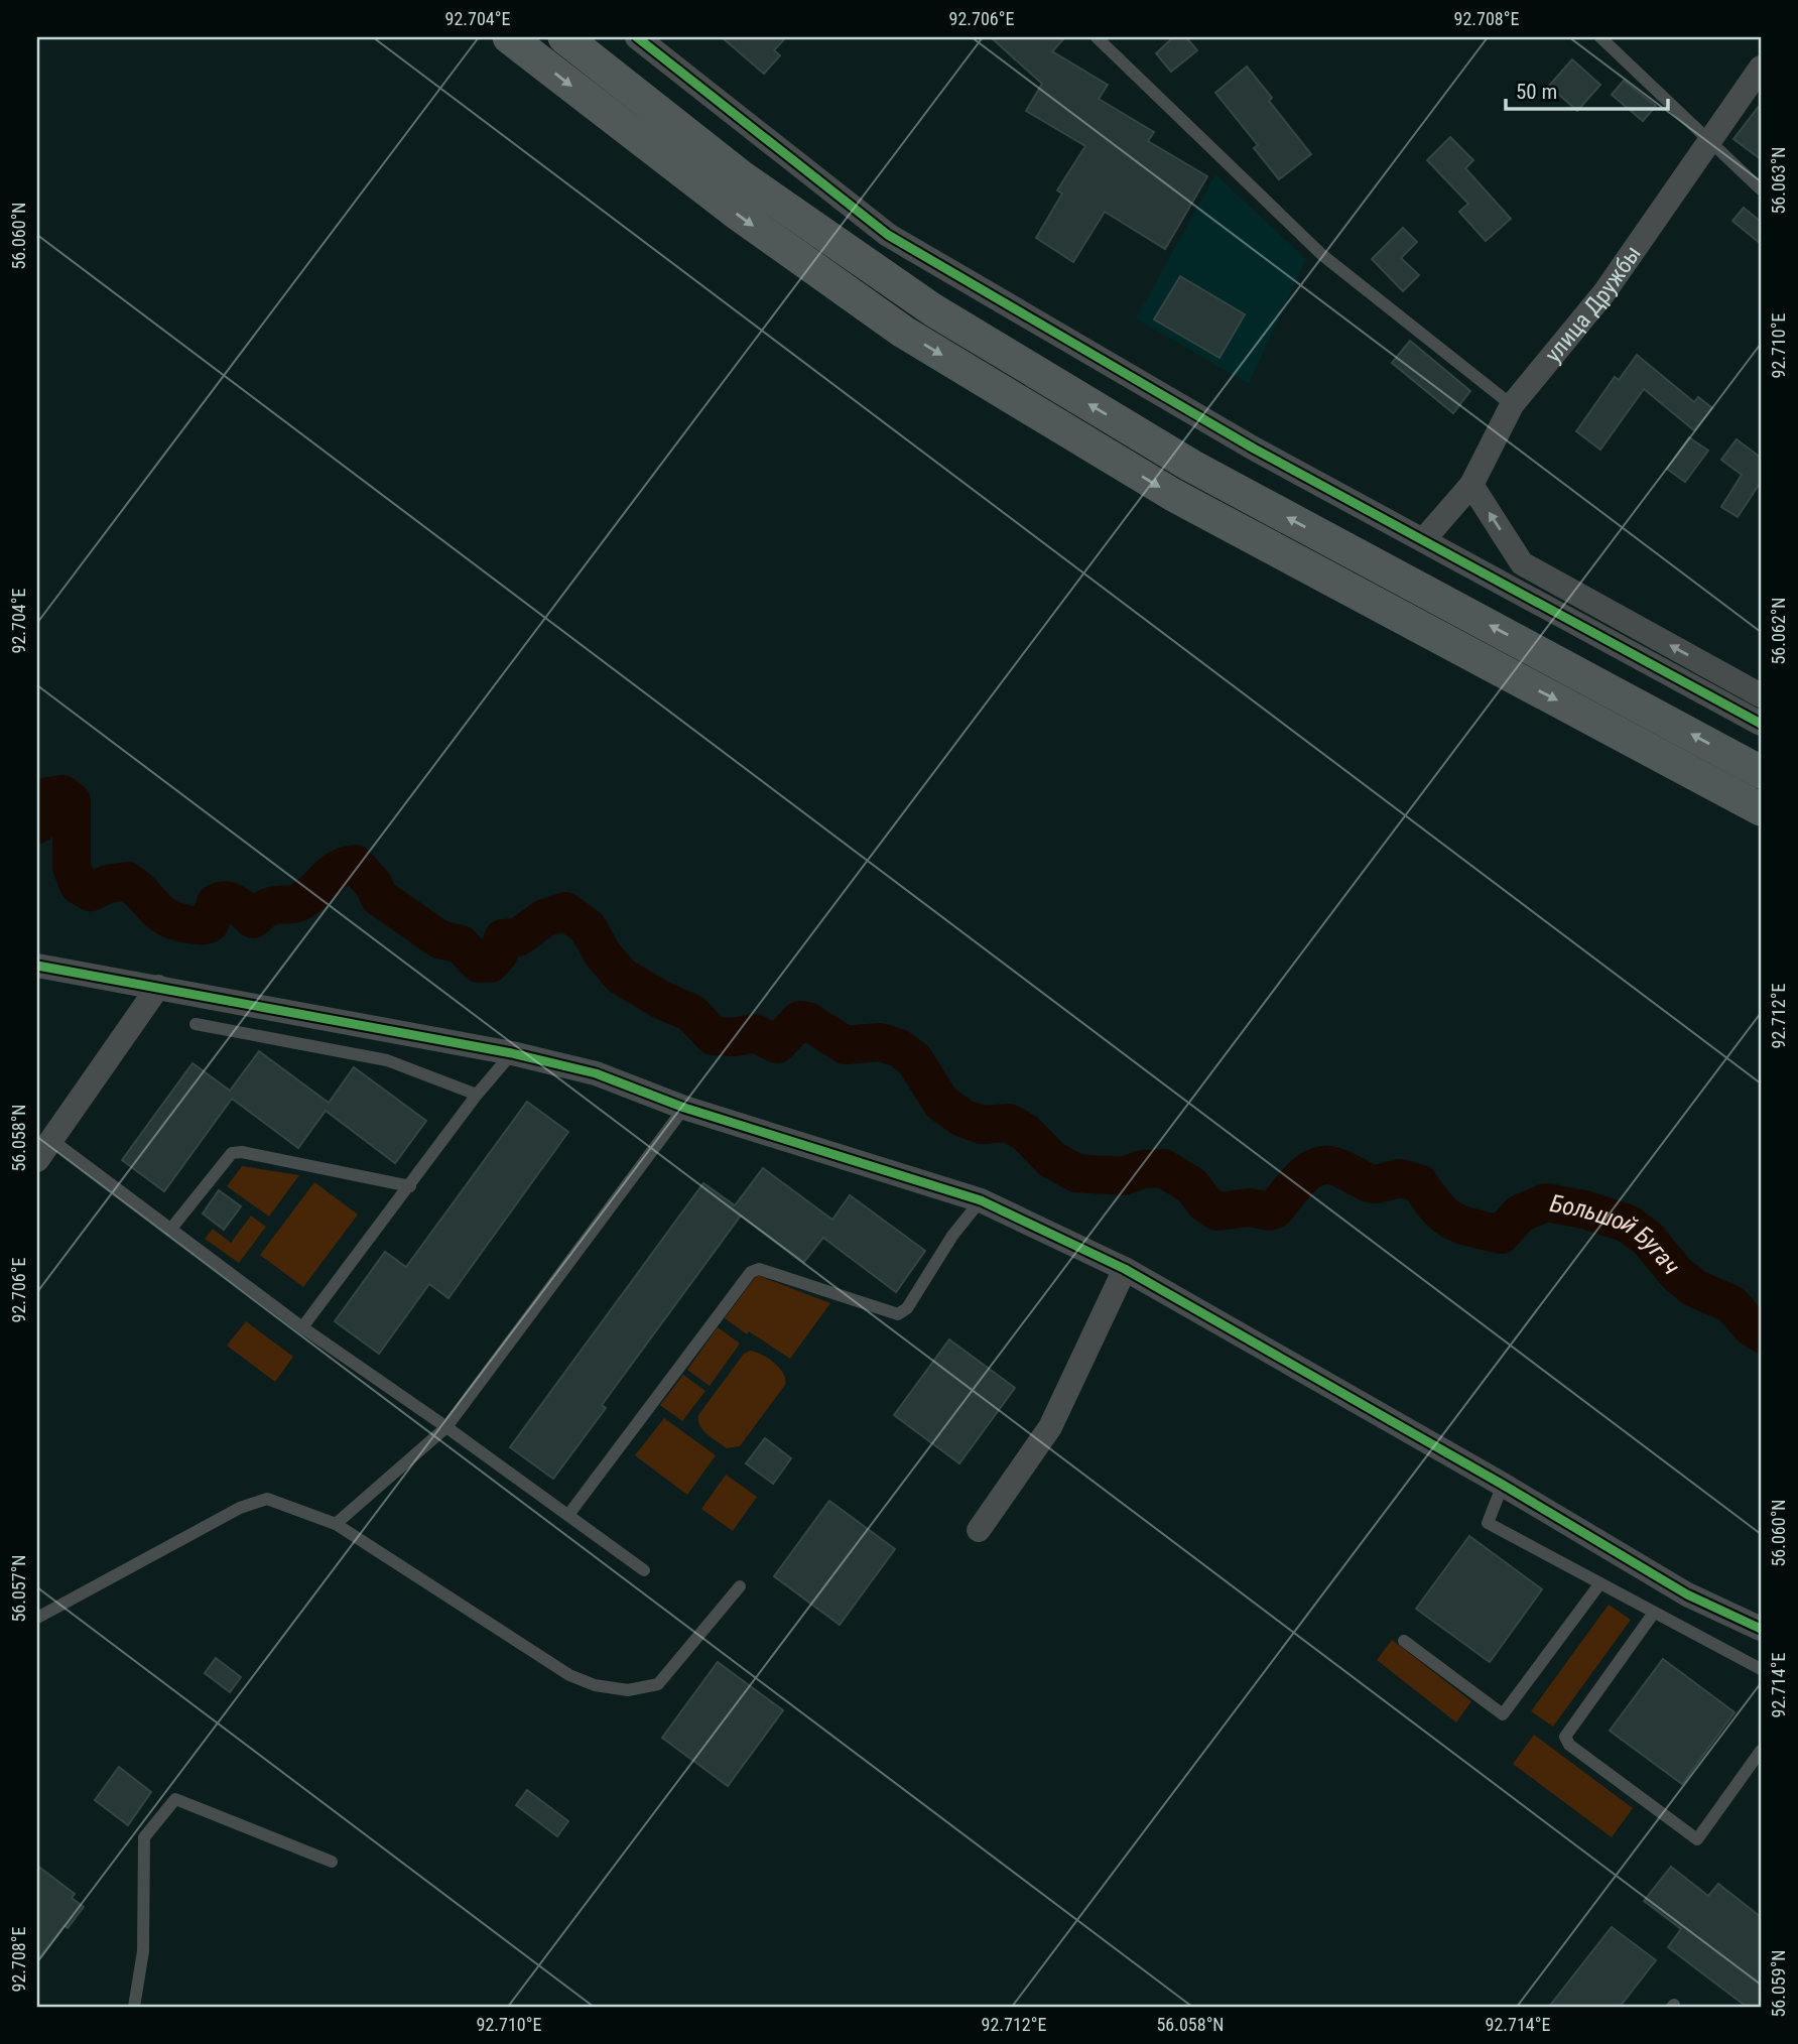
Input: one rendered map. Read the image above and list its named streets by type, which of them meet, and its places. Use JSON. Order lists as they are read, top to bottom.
{
  "streets": {
    "street": ["улица Дружбы"]
  },
  "water": ["Большой Бугач"],
  "scale_bar": "50 m",
  "coordinates": [
    "92.704°E",
    "92.706°E",
    "92.708°E",
    "56.063°N",
    "56.060°N",
    "92.710°E",
    "56.062°N",
    "92.712°E",
    "56.058°N",
    "56.057°N",
    "92.714°E",
    "56.059°N"
  ]
}
